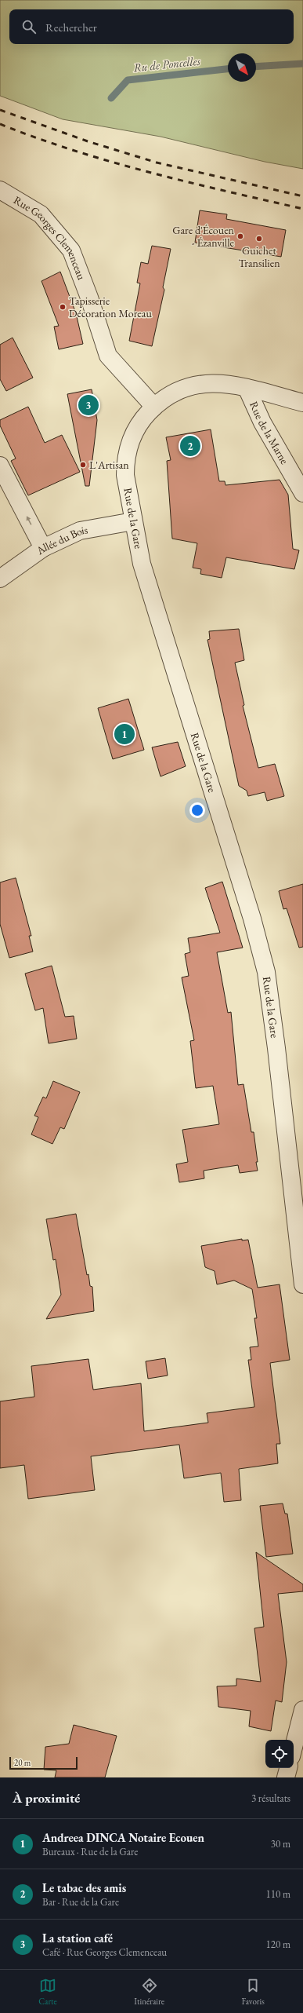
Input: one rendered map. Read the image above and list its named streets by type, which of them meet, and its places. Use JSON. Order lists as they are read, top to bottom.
{
  "streets": {
    "street": [
      "Rue Georges Clemenceau",
      "Rue de la Marne",
      "Rue de la Gare",
      "Allée du Bois"
    ]
  },
  "crossings": [
    ["Rue Georges Clemenceau", "Rue de la Gare"],
    ["Rue de la Marne", "Rue de la Gare"],
    ["Rue de la Gare", "Allée du Bois"]
  ],
  "water": ["Ru de Poncelles"],
  "places": [
    "Gare d'Écouen - Ézanville",
    "Guichet Transilien",
    "Tapisserie Décoration Moreau",
    "L'Artisan"
  ],
  "scale_bar": "20 m",
  "north": "bottom right",
  "page": {
    "search": "Rechercher",
    "pins": ["3", "2", "1"],
    "scale": "20 m",
    "heading": ["À proximité", "3 résultats"],
    "list": [
      {
        "mark": "1",
        "name": "Andreea DINCA Notaire Ecouen",
        "note": "Bureaux · Rue de la Gare",
        "value": "30 m"
      },
      {
        "mark": "2",
        "name": "Le tabac des amis",
        "note": "Bar · Rue de la Gare",
        "value": "110 m"
      },
      {
        "mark": "3",
        "name": "La station café",
        "note": "Café · Rue Georges Clemenceau",
        "value": "120 m"
      }
    ],
    "nav": ["Carte", "Itinéraire", "Favoris"]
  }
}
